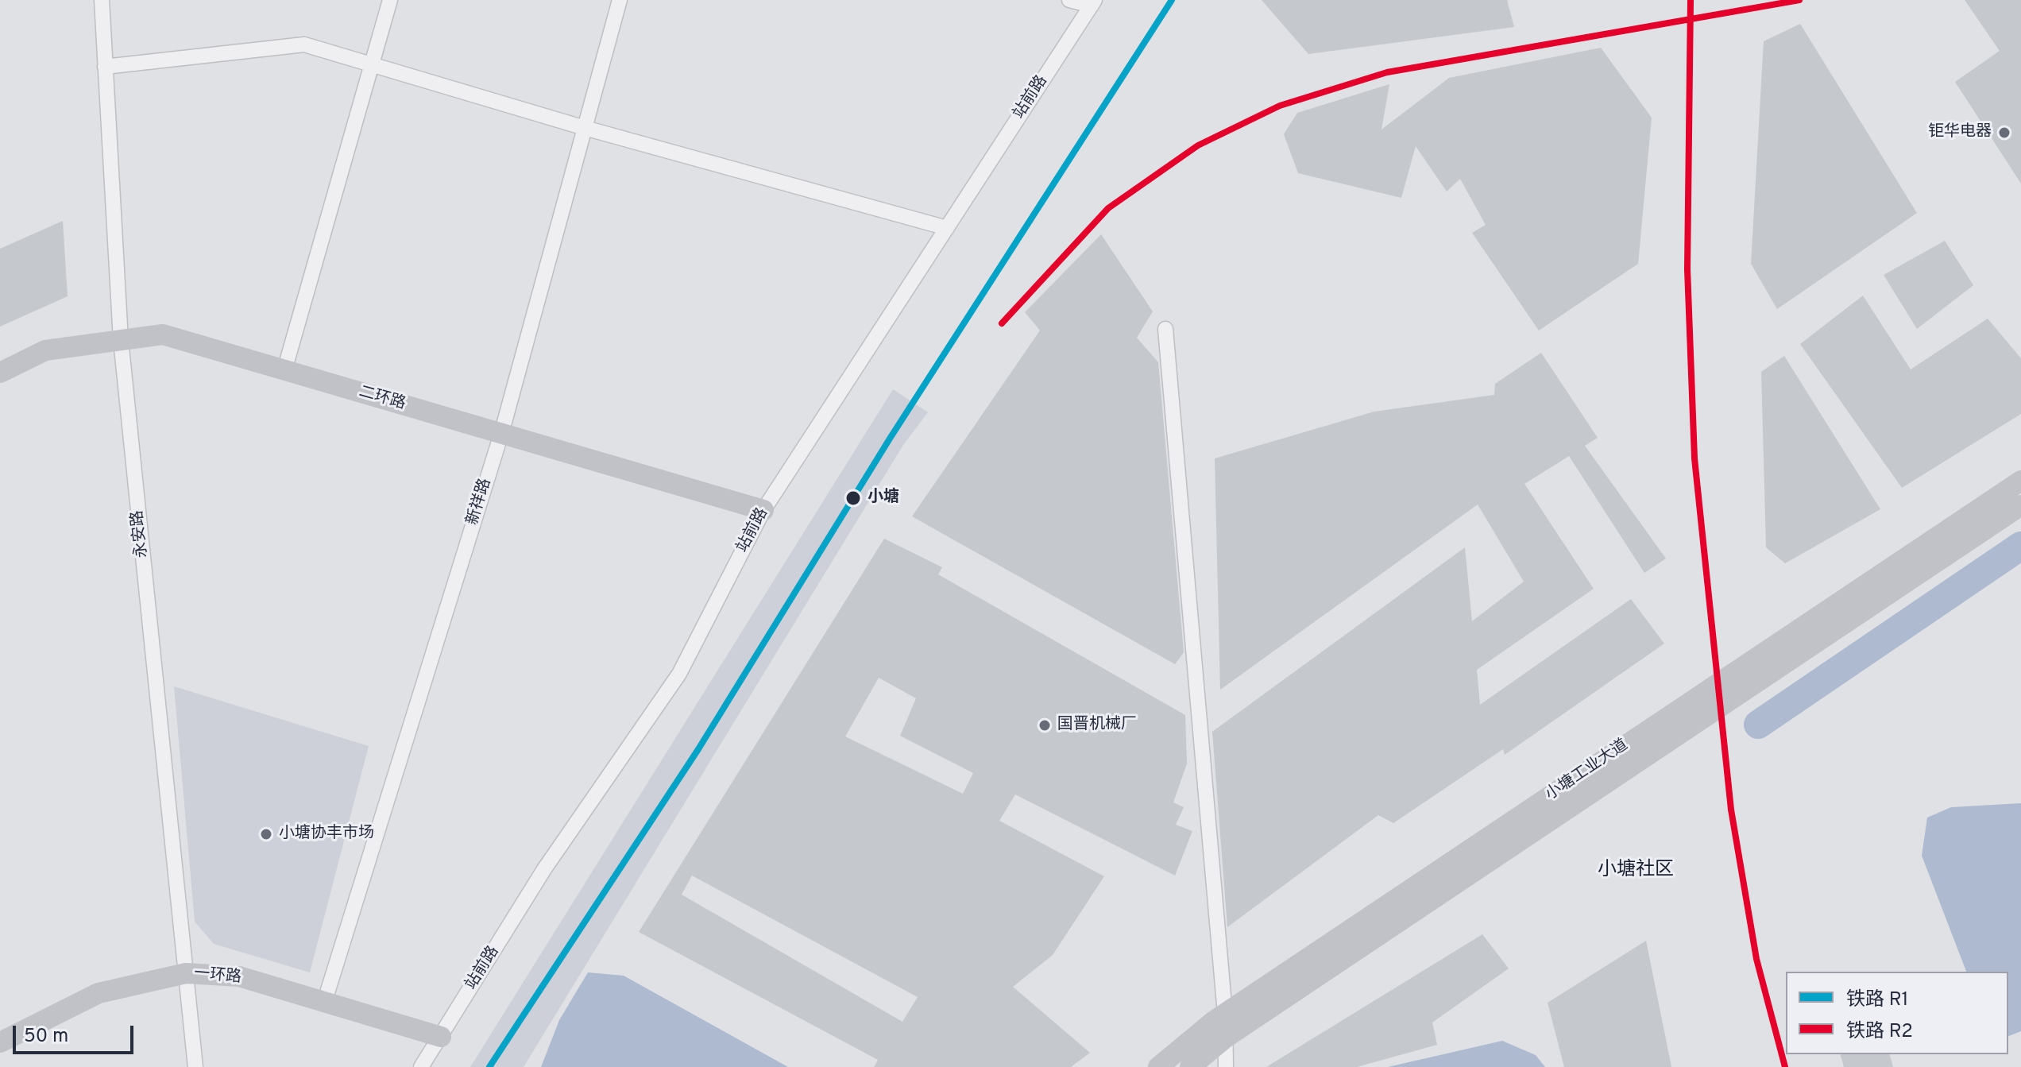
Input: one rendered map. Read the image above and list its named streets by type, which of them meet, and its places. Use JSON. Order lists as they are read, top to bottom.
{
  "streets": {
    "main road": ["二环路", "小塘工业大道", "一环路"],
    "street": ["站前路", "新祥路", "永安路"]
  },
  "crossings": [
    ["站前路", "二环路"],
    ["站前路", "一环路"],
    ["二环路", "新祥路"],
    ["二环路", "永安路"],
    ["新祥路", "一环路"],
    ["永安路", "一环路"]
  ],
  "districts": ["小塘社区"],
  "places": [
    "钜华电器",
    "小塘",
    "国晋机械厂",
    "小塘协丰市场"
  ],
  "lines": ["rail line R1", "rail line R2"],
  "legend": ["铁路 R1", "铁路 R2"],
  "scale_bar": "50 m"
}
